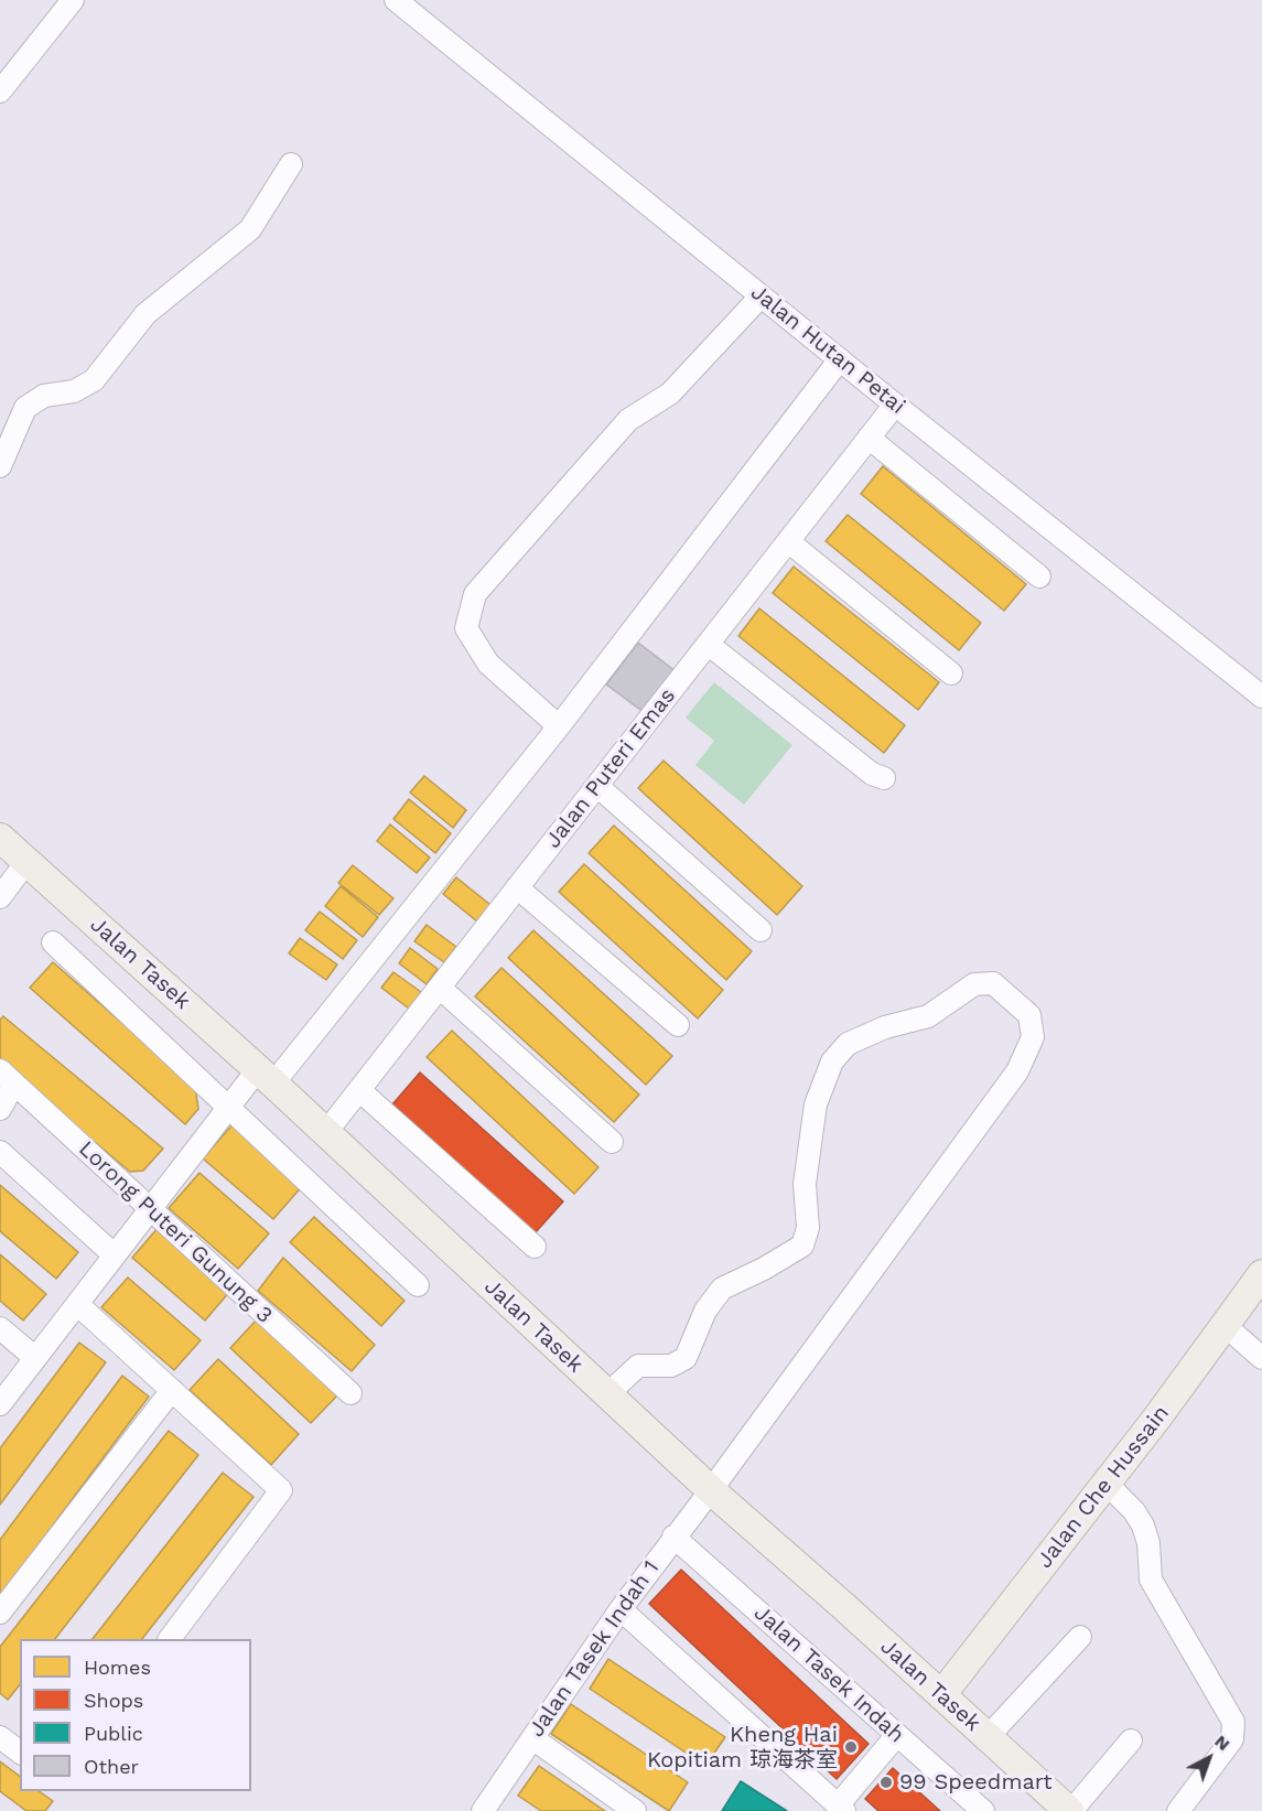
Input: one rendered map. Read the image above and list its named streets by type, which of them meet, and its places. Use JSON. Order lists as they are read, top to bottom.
{
  "streets": {
    "main road": ["Jalan Tasek", "Jalan Che Hussain"],
    "street": [
      "Jalan Hutan Petai",
      "Jalan Puteri Emas",
      "Lorong Puteri Gunung 3",
      "Jalan Tasek Indah 1",
      "Jalan Tasek Indah"
    ]
  },
  "crossings": [
    ["Jalan Hutan Petai", "Jalan Puteri Emas"],
    ["Jalan Puteri Emas", "Jalan Tasek"],
    ["Jalan Tasek", "Jalan Che Hussain"],
    ["Jalan Tasek", "Jalan Tasek Indah 1"],
    ["Jalan Tasek Indah 1", "Jalan Tasek Indah"]
  ],
  "places": ["Kheng Hai Kopitiam 琼海茶室", "99 Speedmart"],
  "legend": [
    "Homes",
    "Shops",
    "Public",
    "Other"
  ],
  "north": "top right"
}
